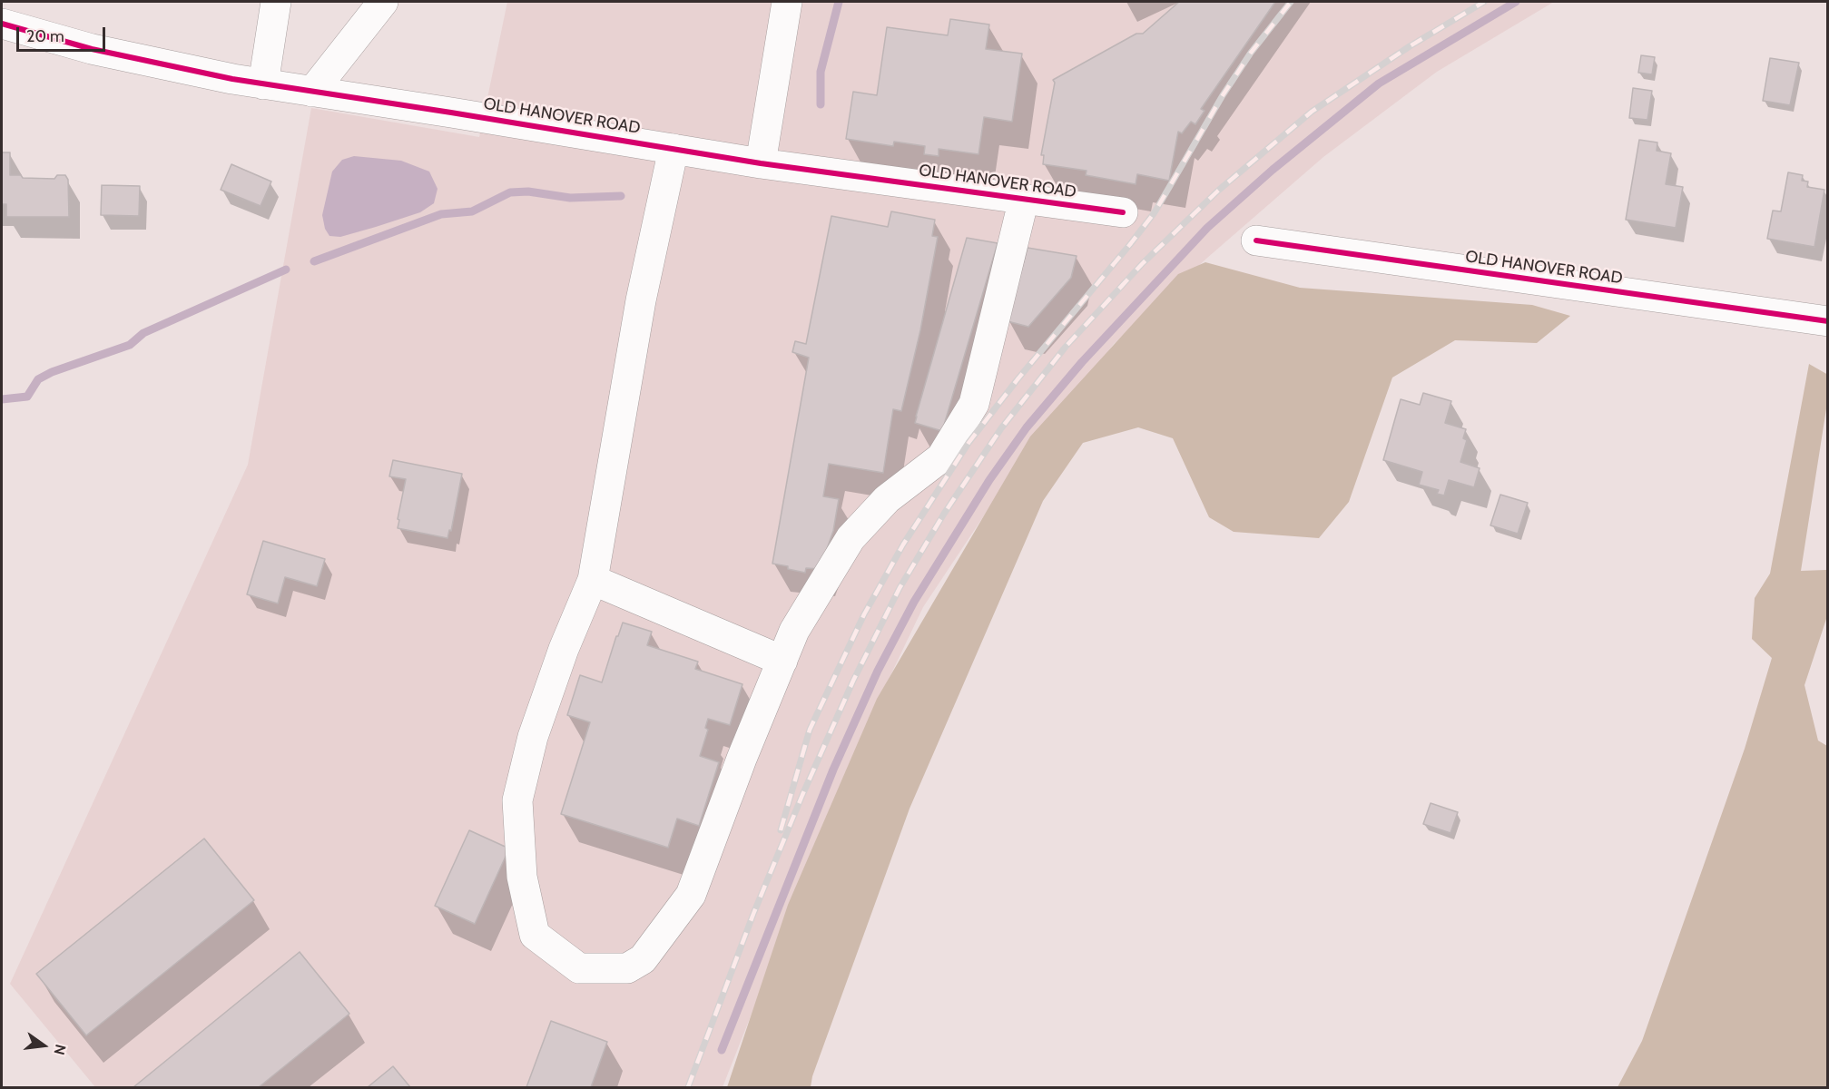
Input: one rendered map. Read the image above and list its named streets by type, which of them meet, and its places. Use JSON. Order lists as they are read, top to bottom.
{
  "streets": {
    "street": ["OLD HANOVER ROAD"]
  },
  "scale_bar": "20 m",
  "north": "right"
}
